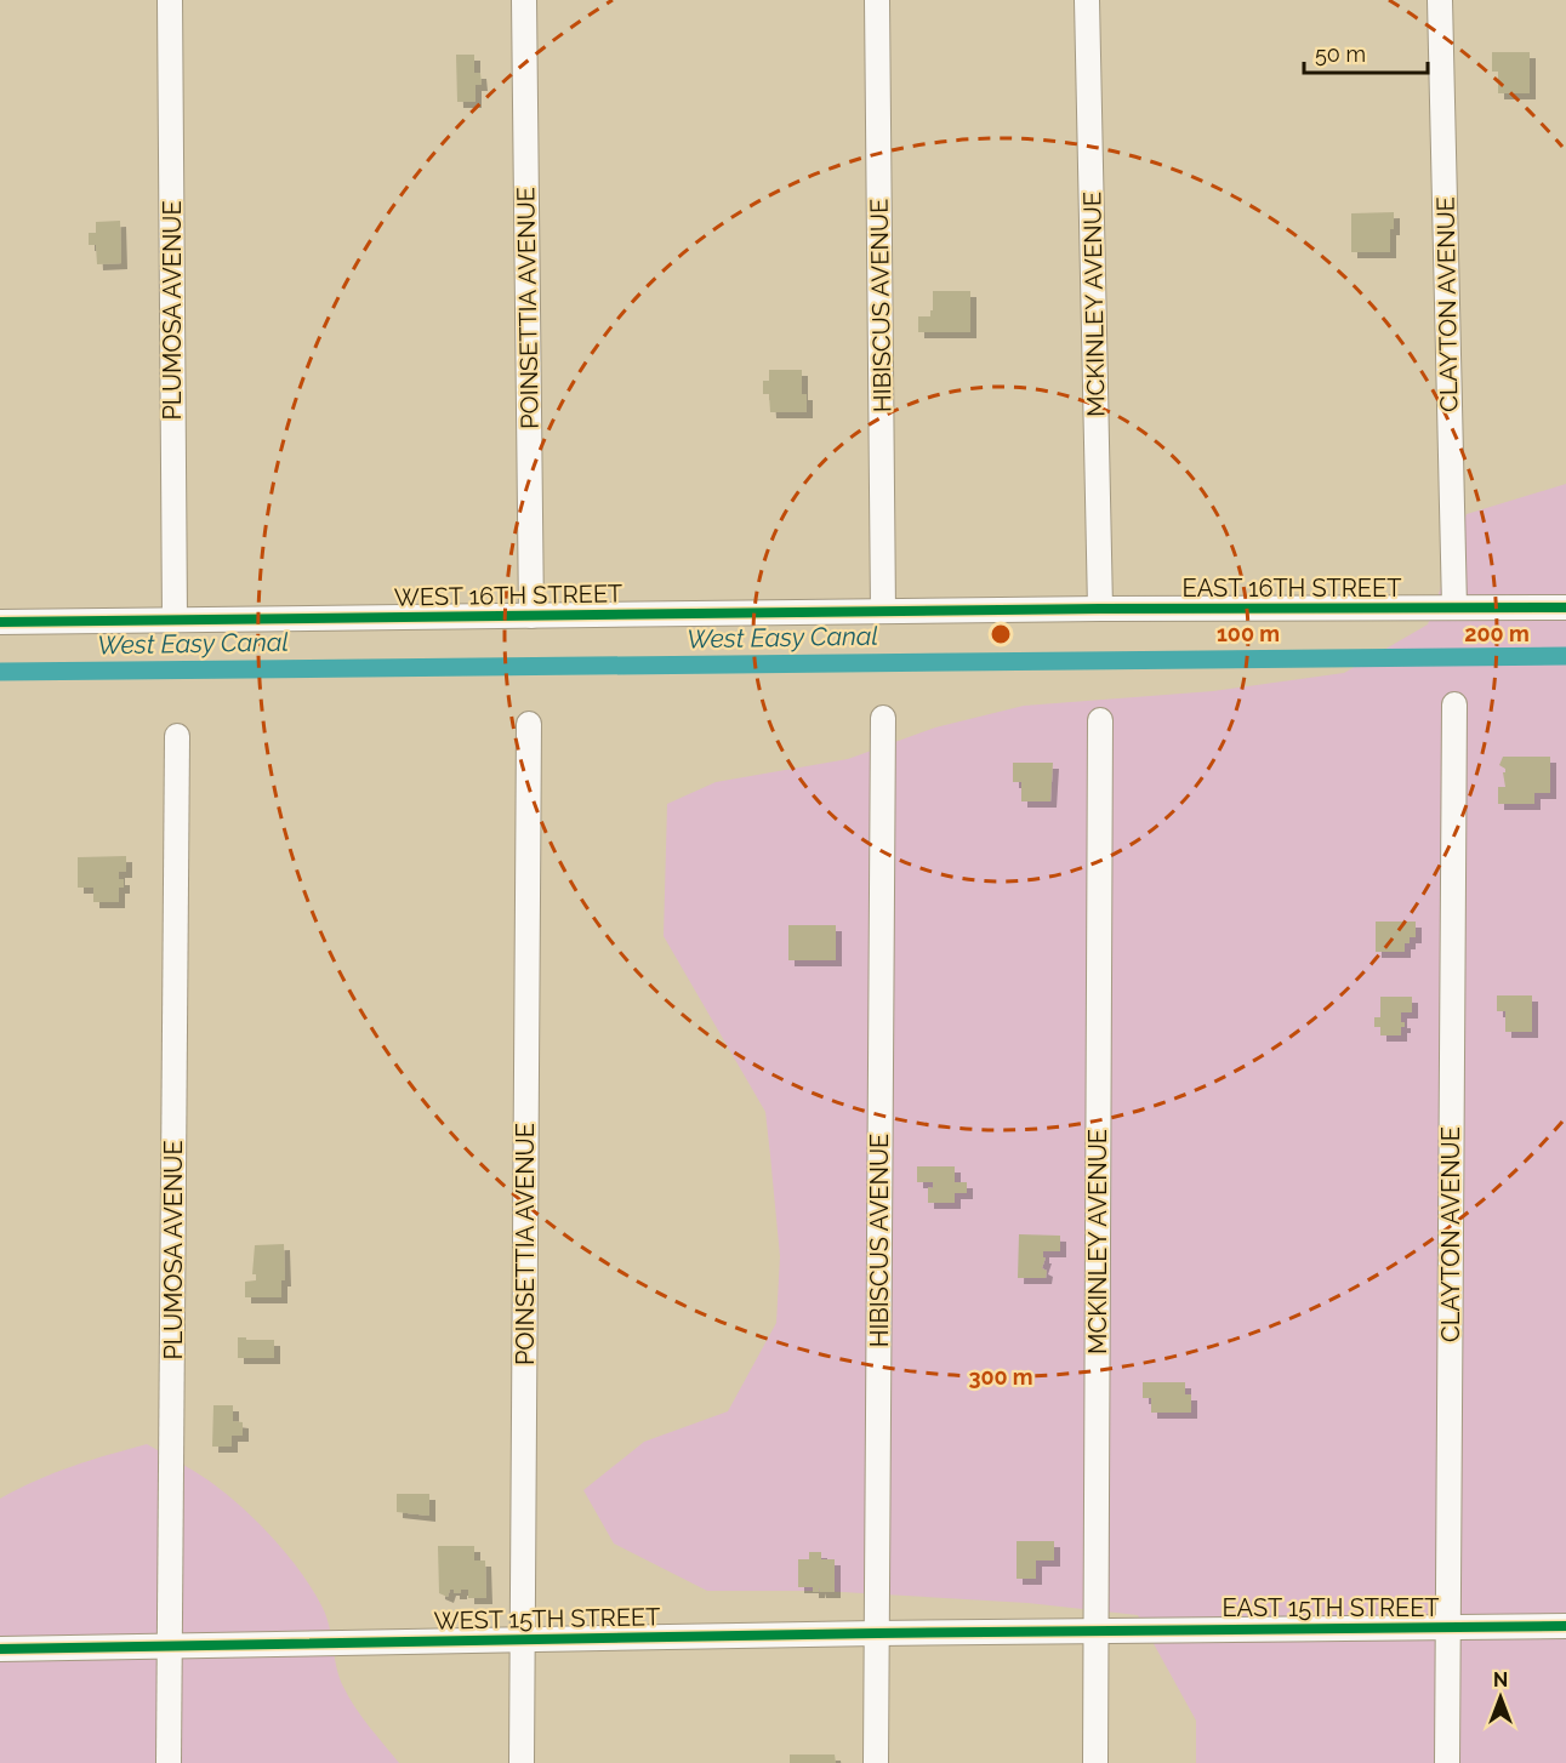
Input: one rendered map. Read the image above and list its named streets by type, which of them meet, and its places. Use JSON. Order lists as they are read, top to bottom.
{
  "streets": {
    "street": [
      "MCKINLEY AVENUE",
      "CLAYTON AVENUE",
      "HIBISCUS AVENUE",
      "POINSETTIA AVENUE",
      "PLUMOSA AVENUE",
      "EAST 16TH STREET",
      "WEST 16TH STREET",
      "EAST 15TH STREET",
      "WEST 15TH STREET"
    ]
  },
  "crossings": [
    ["MCKINLEY AVENUE", "EAST 16TH STREET"],
    ["MCKINLEY AVENUE", "EAST 15TH STREET"],
    ["MCKINLEY AVENUE", "WEST 15TH STREET"],
    ["CLAYTON AVENUE", "EAST 16TH STREET"],
    ["CLAYTON AVENUE", "EAST 15TH STREET"],
    ["HIBISCUS AVENUE", "WEST 16TH STREET"],
    ["HIBISCUS AVENUE", "WEST 15TH STREET"],
    ["POINSETTIA AVENUE", "WEST 16TH STREET"],
    ["POINSETTIA AVENUE", "WEST 15TH STREET"],
    ["PLUMOSA AVENUE", "WEST 16TH STREET"],
    ["PLUMOSA AVENUE", "WEST 15TH STREET"],
    ["EAST 16TH STREET", "WEST 16TH STREET"],
    ["EAST 15TH STREET", "WEST 15TH STREET"]
  ],
  "water": ["West Easy Canal"],
  "scale_bar": "50 m",
  "north": "top",
  "rings": ["100 m", "200 m", "300 m"]
}
